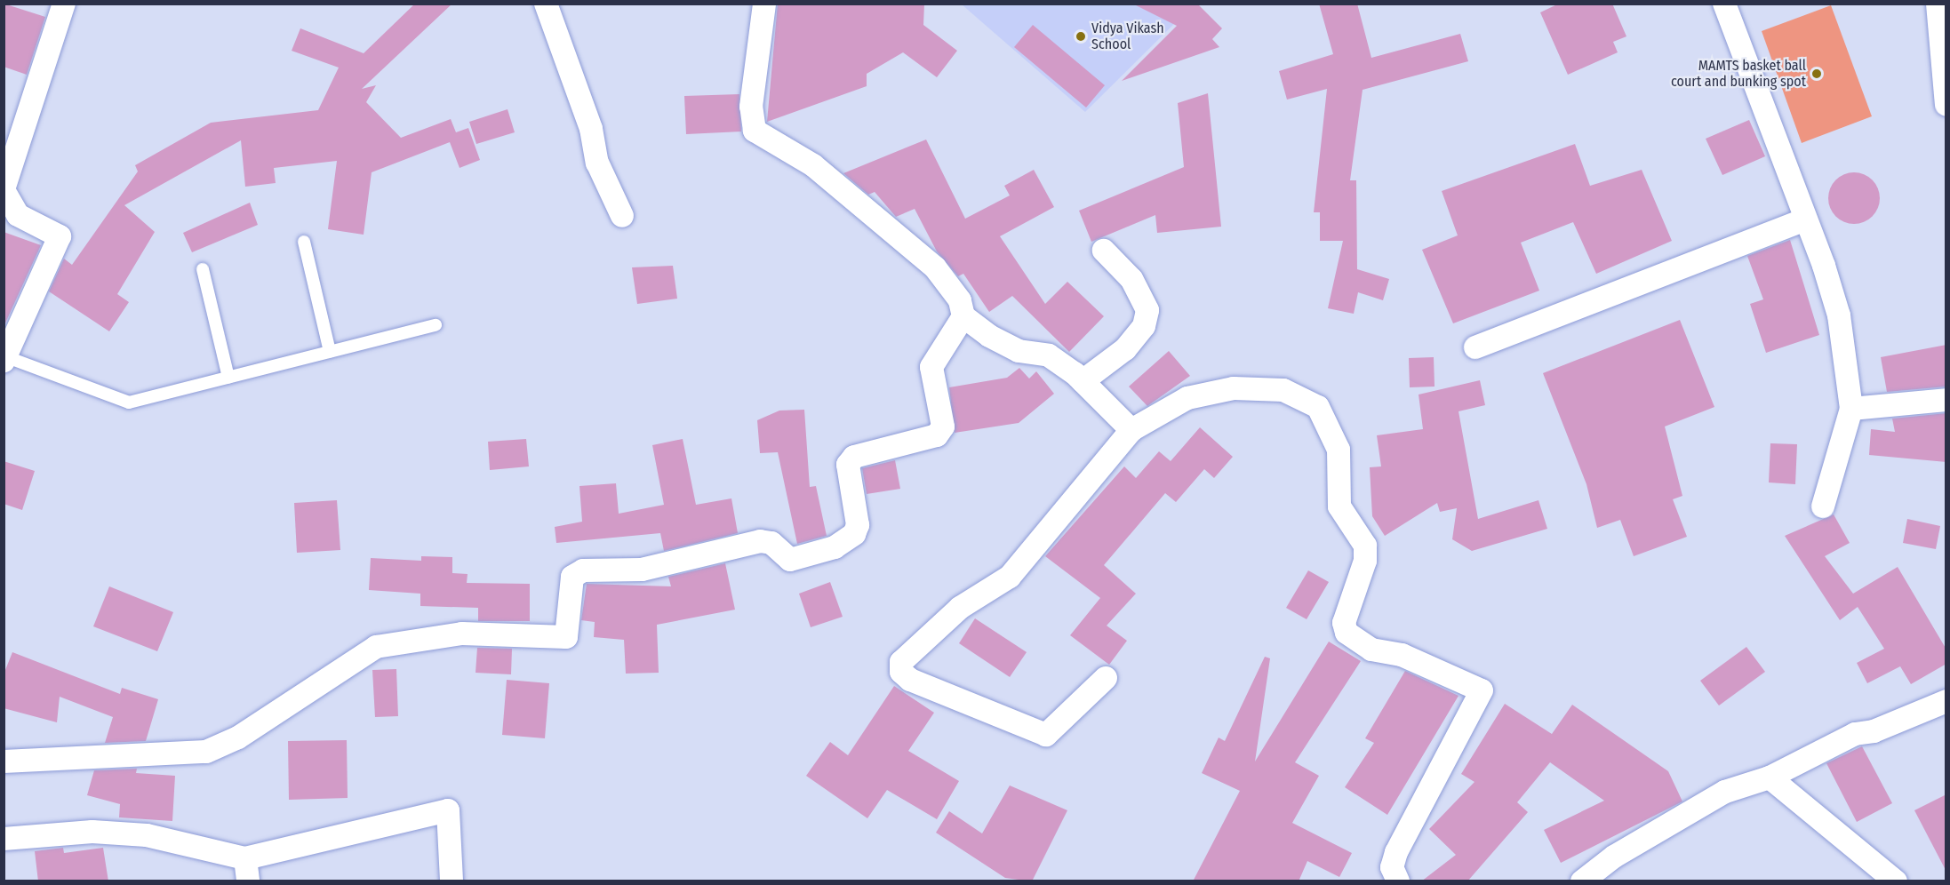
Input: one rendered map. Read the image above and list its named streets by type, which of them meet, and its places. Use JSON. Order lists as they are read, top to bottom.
{
  "places": ["Vidya Vikash School", "MAMTS basket ball court and bunking spot"]
}
